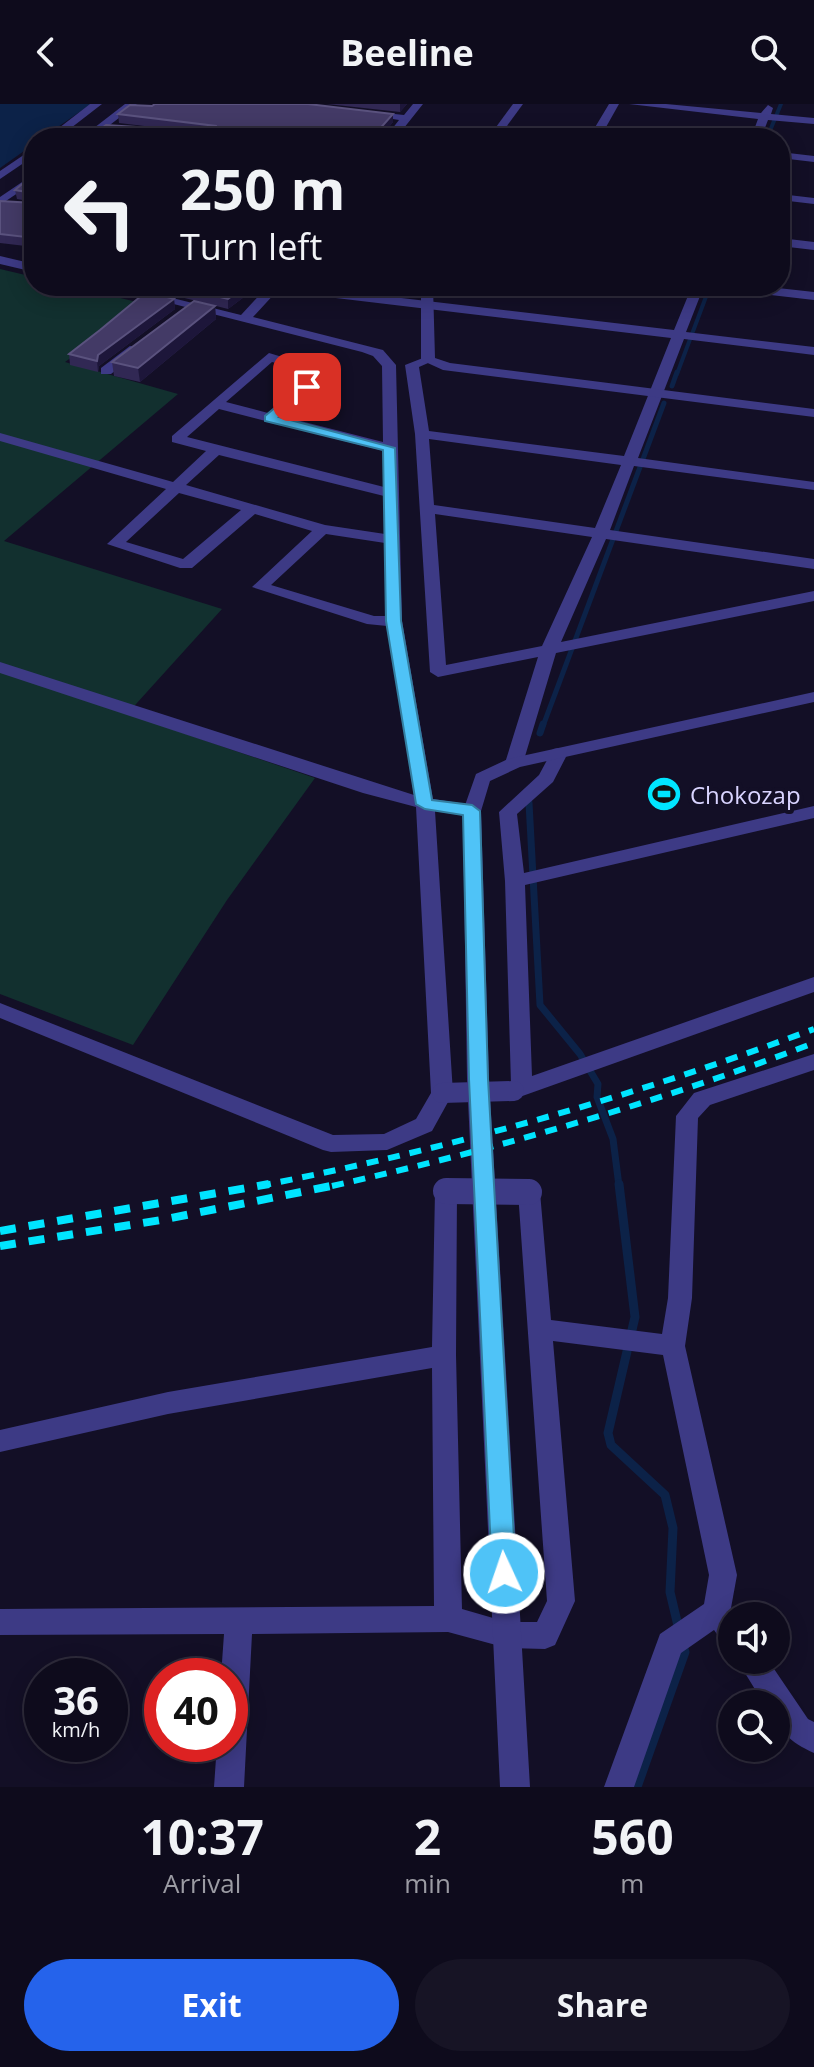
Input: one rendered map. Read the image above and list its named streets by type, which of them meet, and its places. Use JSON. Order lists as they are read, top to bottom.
{
  "places": {
    "sports": ["Chokozap"]
  },
  "page": {
    "header": "Beeline",
    "turn": ["250 m", "Turn left"],
    "speed": "36 km/h",
    "limit": "40",
    "eta": [
      "10:37",
      "Arrival",
      "2",
      "min",
      "560",
      "m"
    ],
    "buttons": ["Exit", "Share"]
  }
}
